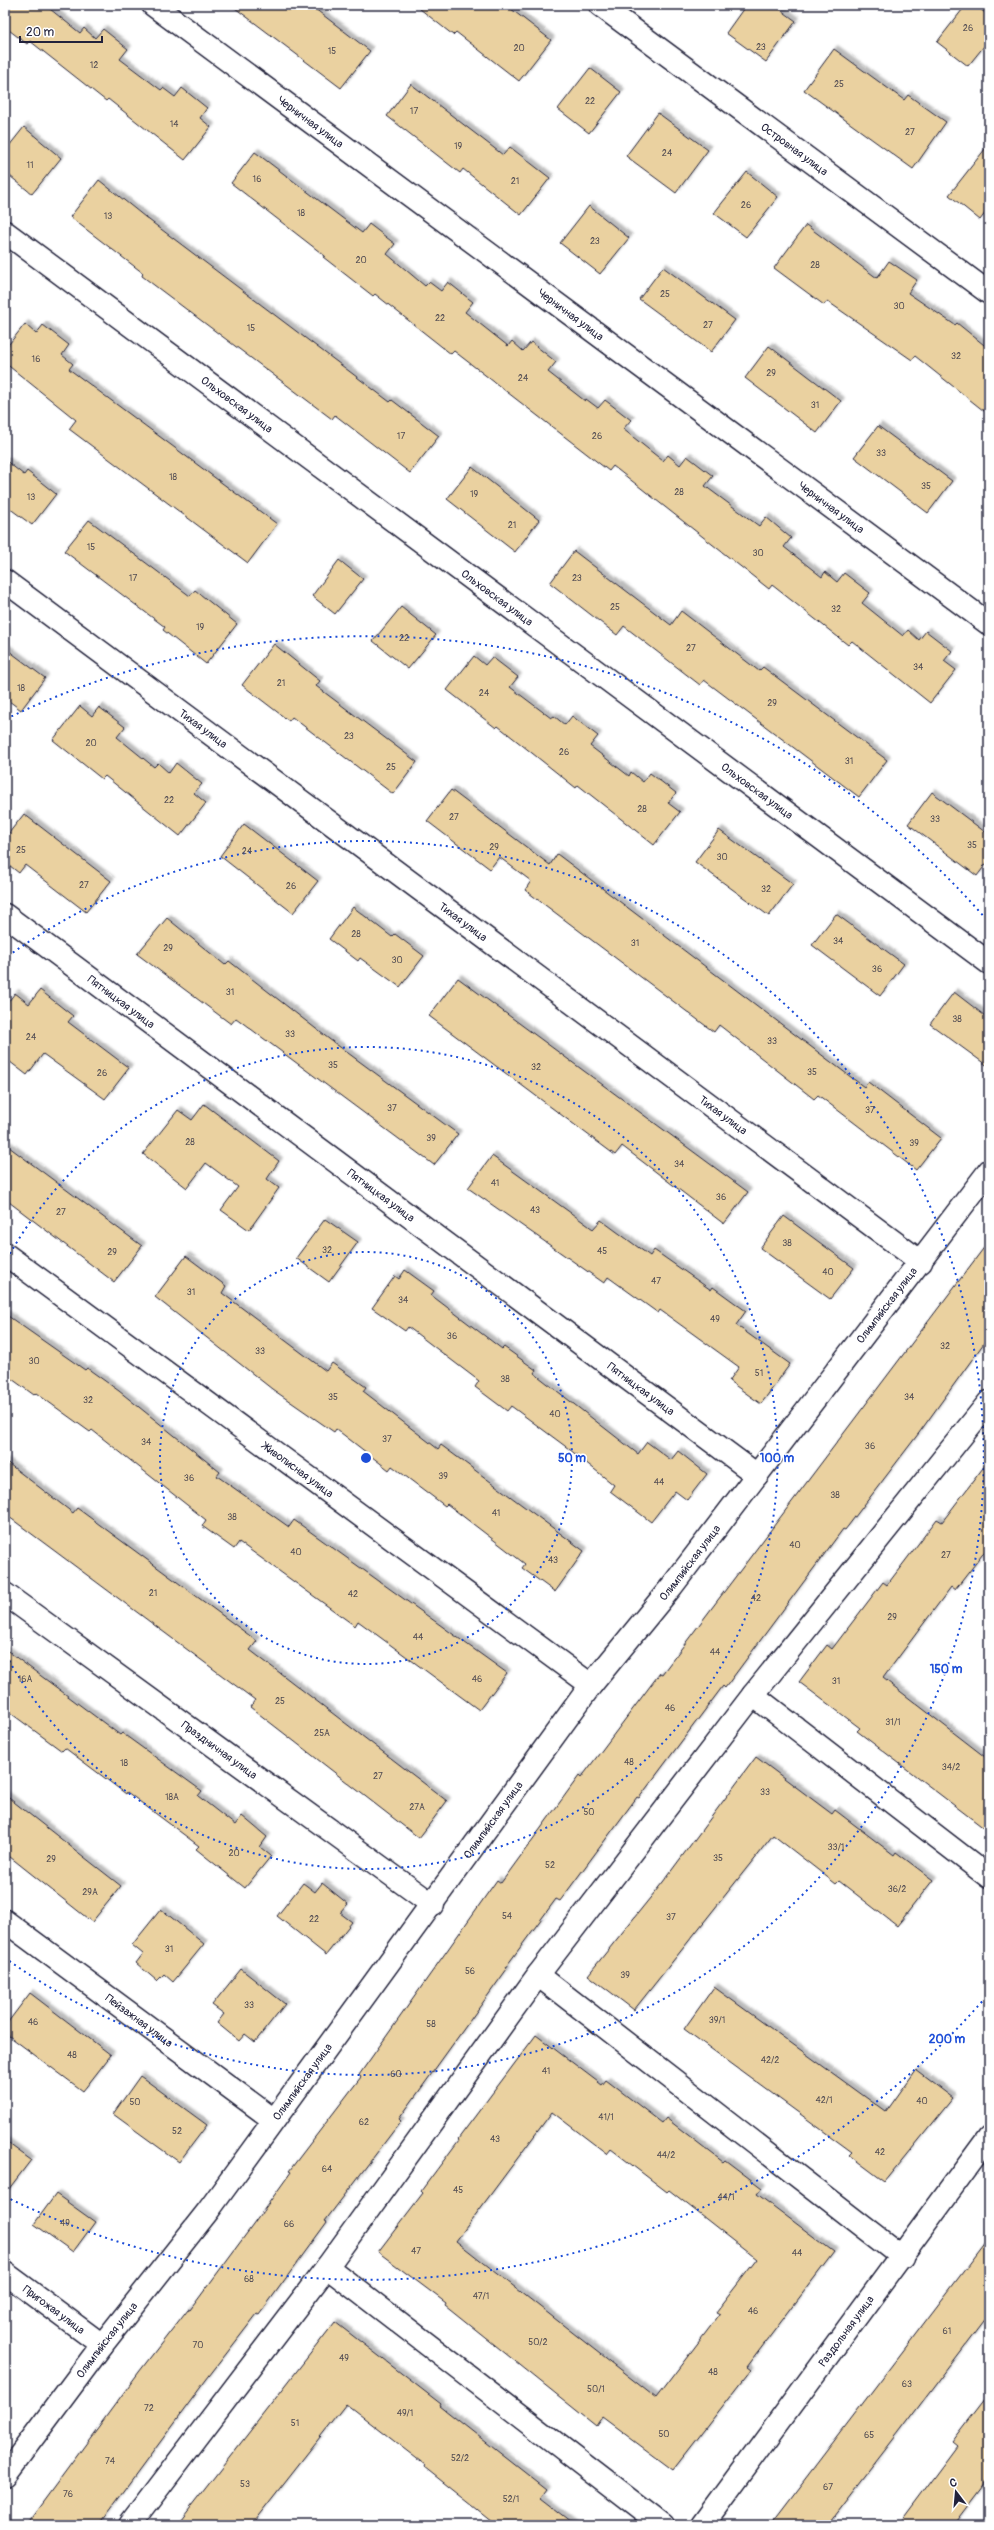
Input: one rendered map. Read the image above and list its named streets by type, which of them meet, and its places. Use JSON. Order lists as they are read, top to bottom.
{
  "streets": {
    "street": [
      "Черничная улица",
      "Островная улица",
      "Ольховская улица",
      "Тихая улица",
      "Пятницкая улица",
      "Олимпийская улица",
      "Живописная улица",
      "Праздничная улица",
      "Пейзажная улица",
      "Пригожая улица",
      "Раздольная улица"
    ]
  },
  "crossings": [
    ["Тихая улица", "Олимпийская улица"],
    ["Пятницкая улица", "Олимпийская улица"],
    ["Олимпийская улица", "Живописная улица"],
    ["Олимпийская улица", "Праздничная улица"],
    ["Олимпийская улица", "Пейзажная улица"],
    ["Олимпийская улица", "Пригожая улица"]
  ],
  "house_numbers": [
    "26",
    "23",
    "20",
    "15",
    "12",
    "25",
    "22",
    "17",
    "14",
    "27",
    "19",
    "24",
    "11",
    "16",
    "21",
    "26",
    "18",
    "13",
    "23",
    "20",
    "28",
    "25",
    "30",
    "22",
    "27",
    "15",
    "32",
    "16",
    "29",
    "24",
    "31",
    "17",
    "26",
    "33",
    "18",
    "35",
    "28",
    "19",
    "13",
    "21",
    "15",
    "30",
    "17",
    "23",
    "25",
    "32",
    "19",
    "22",
    "27",
    "34",
    "21",
    "18",
    "24",
    "29",
    "23",
    "20",
    "26",
    "31",
    "25",
    "22",
    "28",
    "27",
    "33",
    "35",
    "29",
    "25",
    "24",
    "30",
    "27",
    "26",
    "32",
    "28",
    "34",
    "31",
    "29",
    "30",
    "36",
    "31",
    "38",
    "33",
    "24",
    "33",
    "35",
    "32",
    "35",
    "26",
    "37",
    "37",
    "39",
    "28",
    "39",
    "34",
    "41",
    "36",
    "43",
    "27",
    "38",
    "32",
    "45",
    "29",
    "40",
    "47",
    "31",
    "34",
    "49",
    "36",
    "32",
    "33",
    "30",
    "51",
    "38",
    "35",
    "34",
    "32",
    "40",
    "37",
    "34",
    "36",
    "39",
    "36",
    "44",
    "38",
    "41",
    "38",
    "40",
    "40",
    "27",
    "43",
    "21",
    "42",
    "42",
    "29",
    "44",
    "44",
    "16А",
    "46",
    "31",
    "25",
    "46",
    "31/1",
    "25А",
    "48",
    "18",
    "34/2",
    "27",
    "33",
    "18А",
    "27А",
    "50",
    "33/1",
    "20",
    "35",
    "29",
    "52",
    "36/2",
    "29А",
    "54",
    "37",
    "22",
    "31",
    "56",
    "39",
    "33",
    "39/1",
    "46",
    "58",
    "48",
    "42/2",
    "41",
    "60",
    "42/1",
    "40",
    "50",
    "41/1",
    "62",
    "52",
    "43",
    "42",
    "44/2",
    "64",
    "45",
    "44/1",
    "49",
    "66",
    "47",
    "44",
    "68",
    "47/1",
    "46",
    "61",
    "50/2",
    "70",
    "49",
    "48",
    "63",
    "50/1",
    "72",
    "49/1",
    "51",
    "50",
    "65",
    "52/2",
    "74",
    "53",
    "67",
    "76",
    "52/1"
  ],
  "scale_bar": "20 m",
  "north": "top",
  "rings": [
    "50 m",
    "100 m",
    "150 m",
    "200 m"
  ]
}
